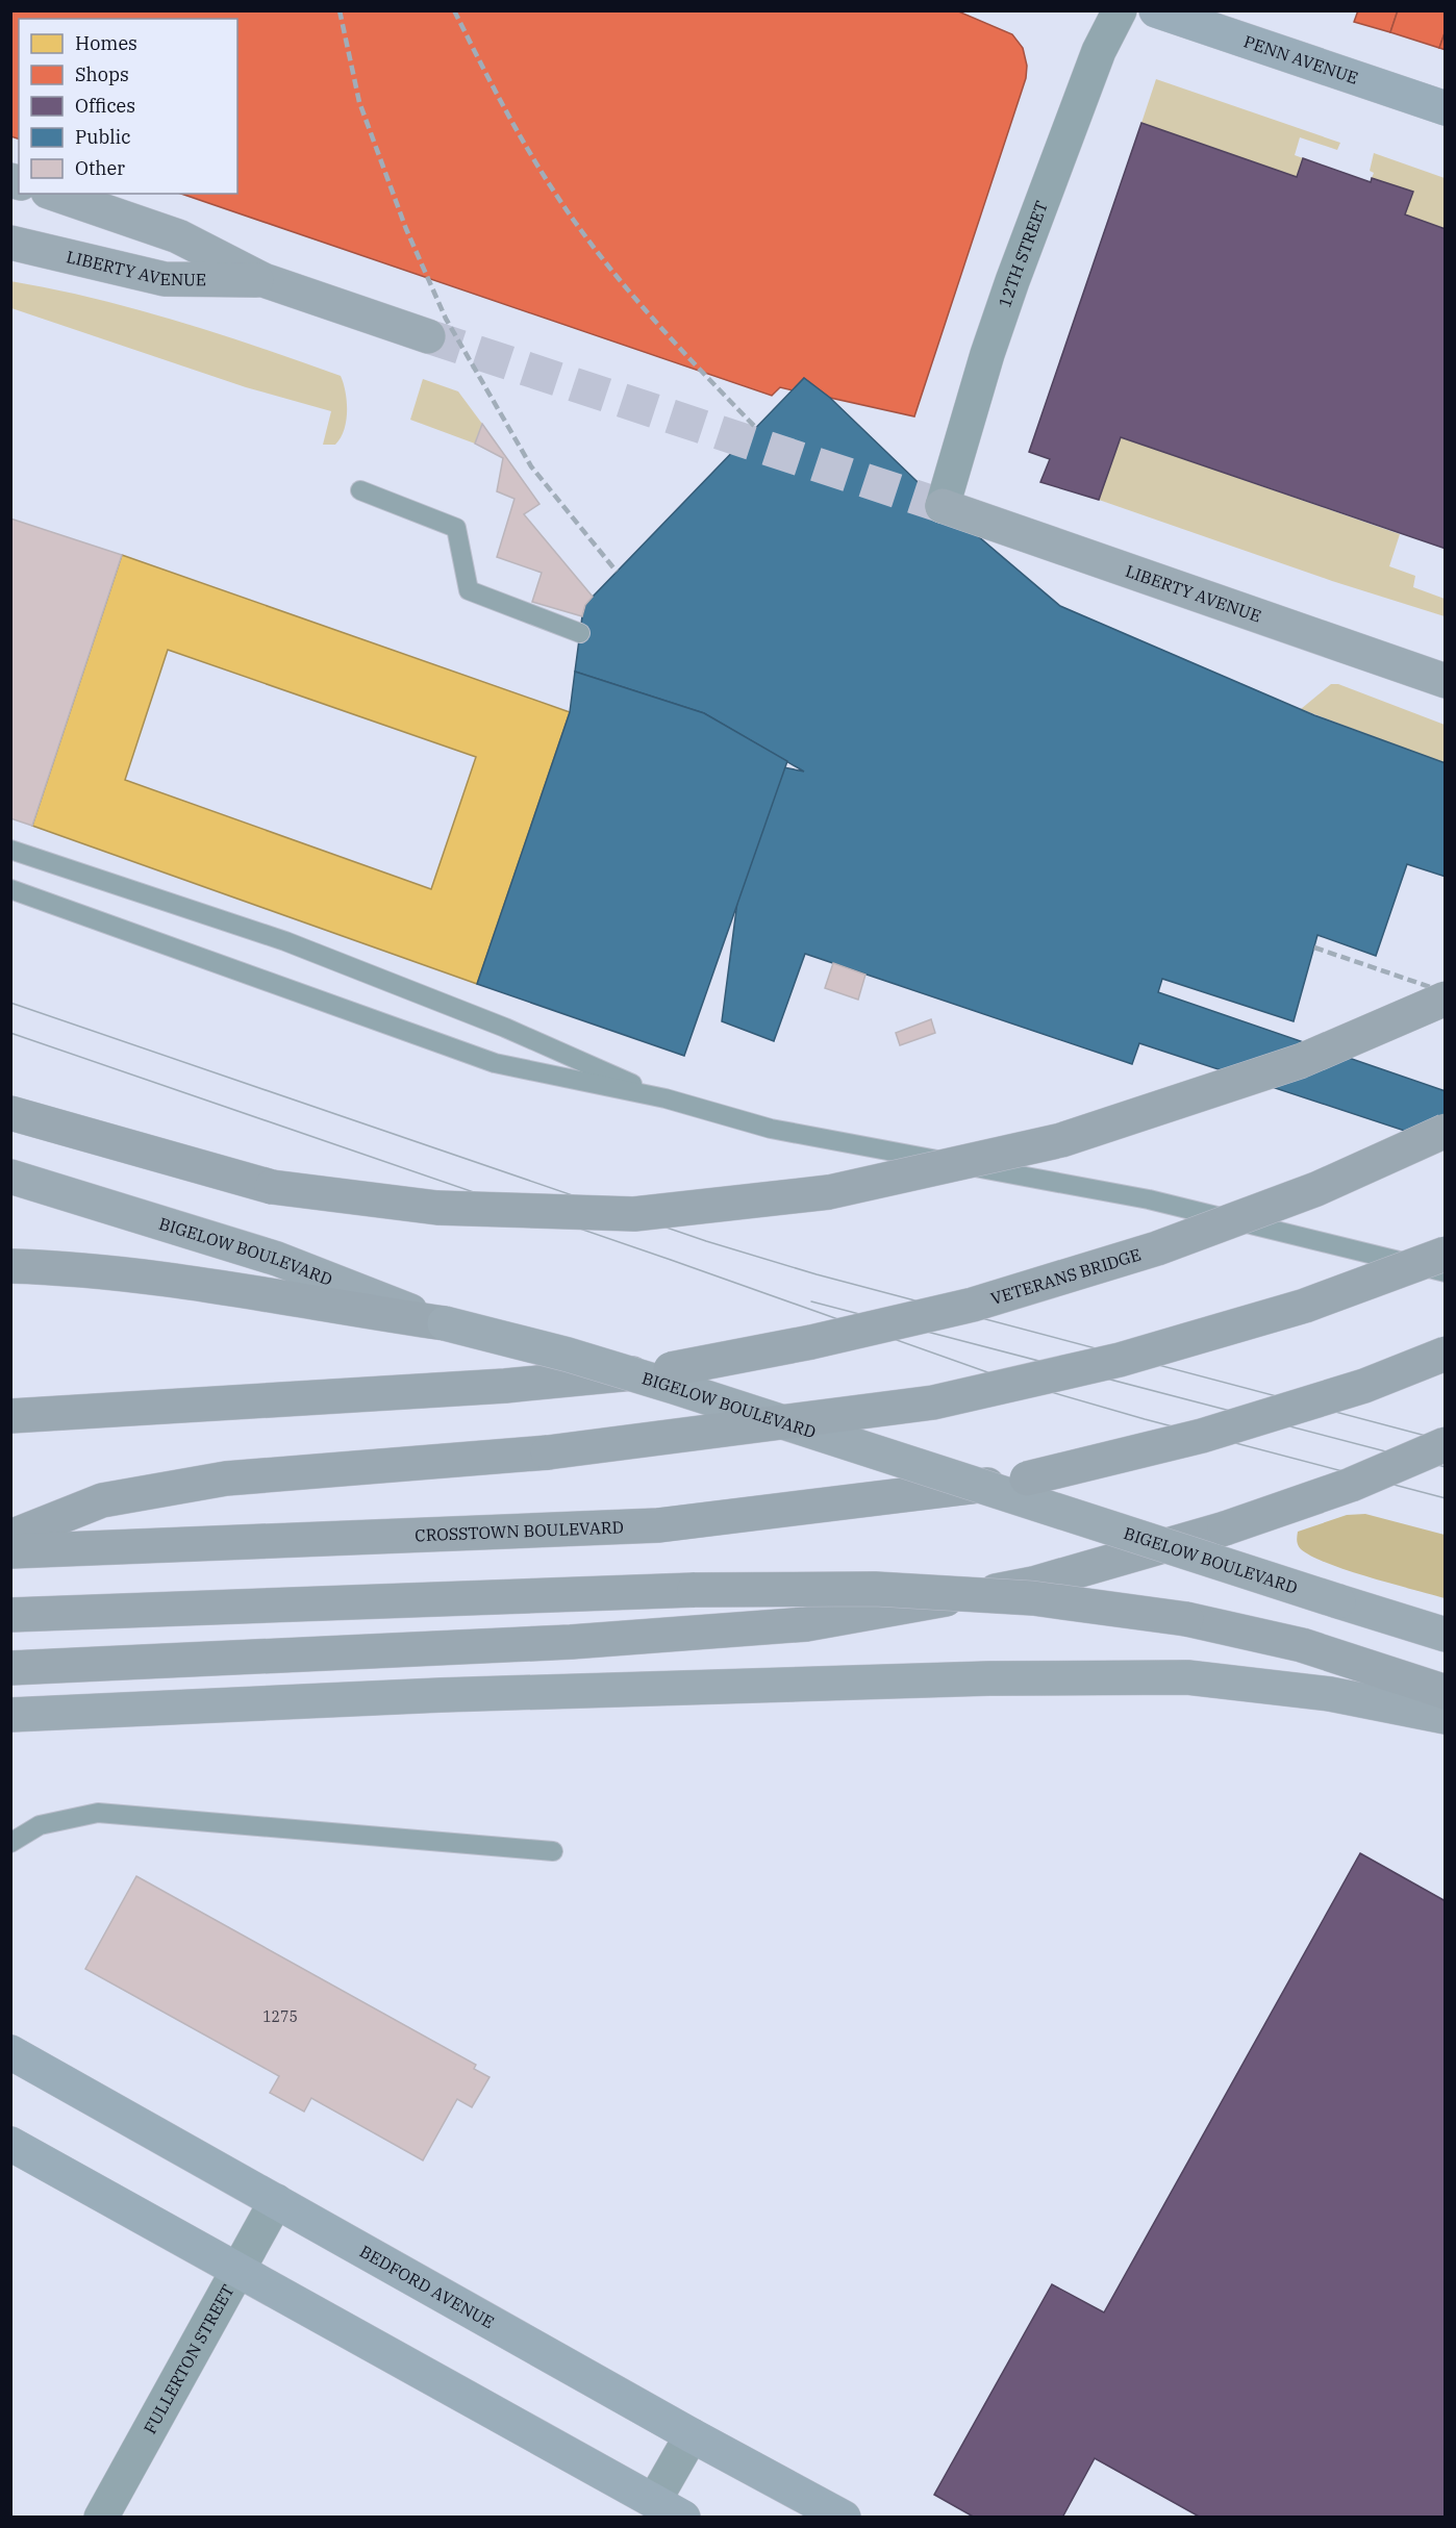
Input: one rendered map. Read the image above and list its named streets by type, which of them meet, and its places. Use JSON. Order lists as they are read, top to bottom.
{
  "streets": {
    "highway": ["VETERANS BRIDGE", "CROSSTOWN BOULEVARD"],
    "main road": ["LIBERTY AVENUE", "BIGELOW BOULEVARD"],
    "street": [
      "PENN AVENUE",
      "12TH STREET",
      "BEDFORD AVENUE",
      "FULLERTON STREET"
    ]
  },
  "crossings": [
    ["12TH STREET", "LIBERTY AVENUE"],
    ["BEDFORD AVENUE", "FULLERTON STREET"]
  ],
  "house_numbers": ["1275"],
  "legend": [
    "Homes",
    "Shops",
    "Offices",
    "Public",
    "Other"
  ]
}
